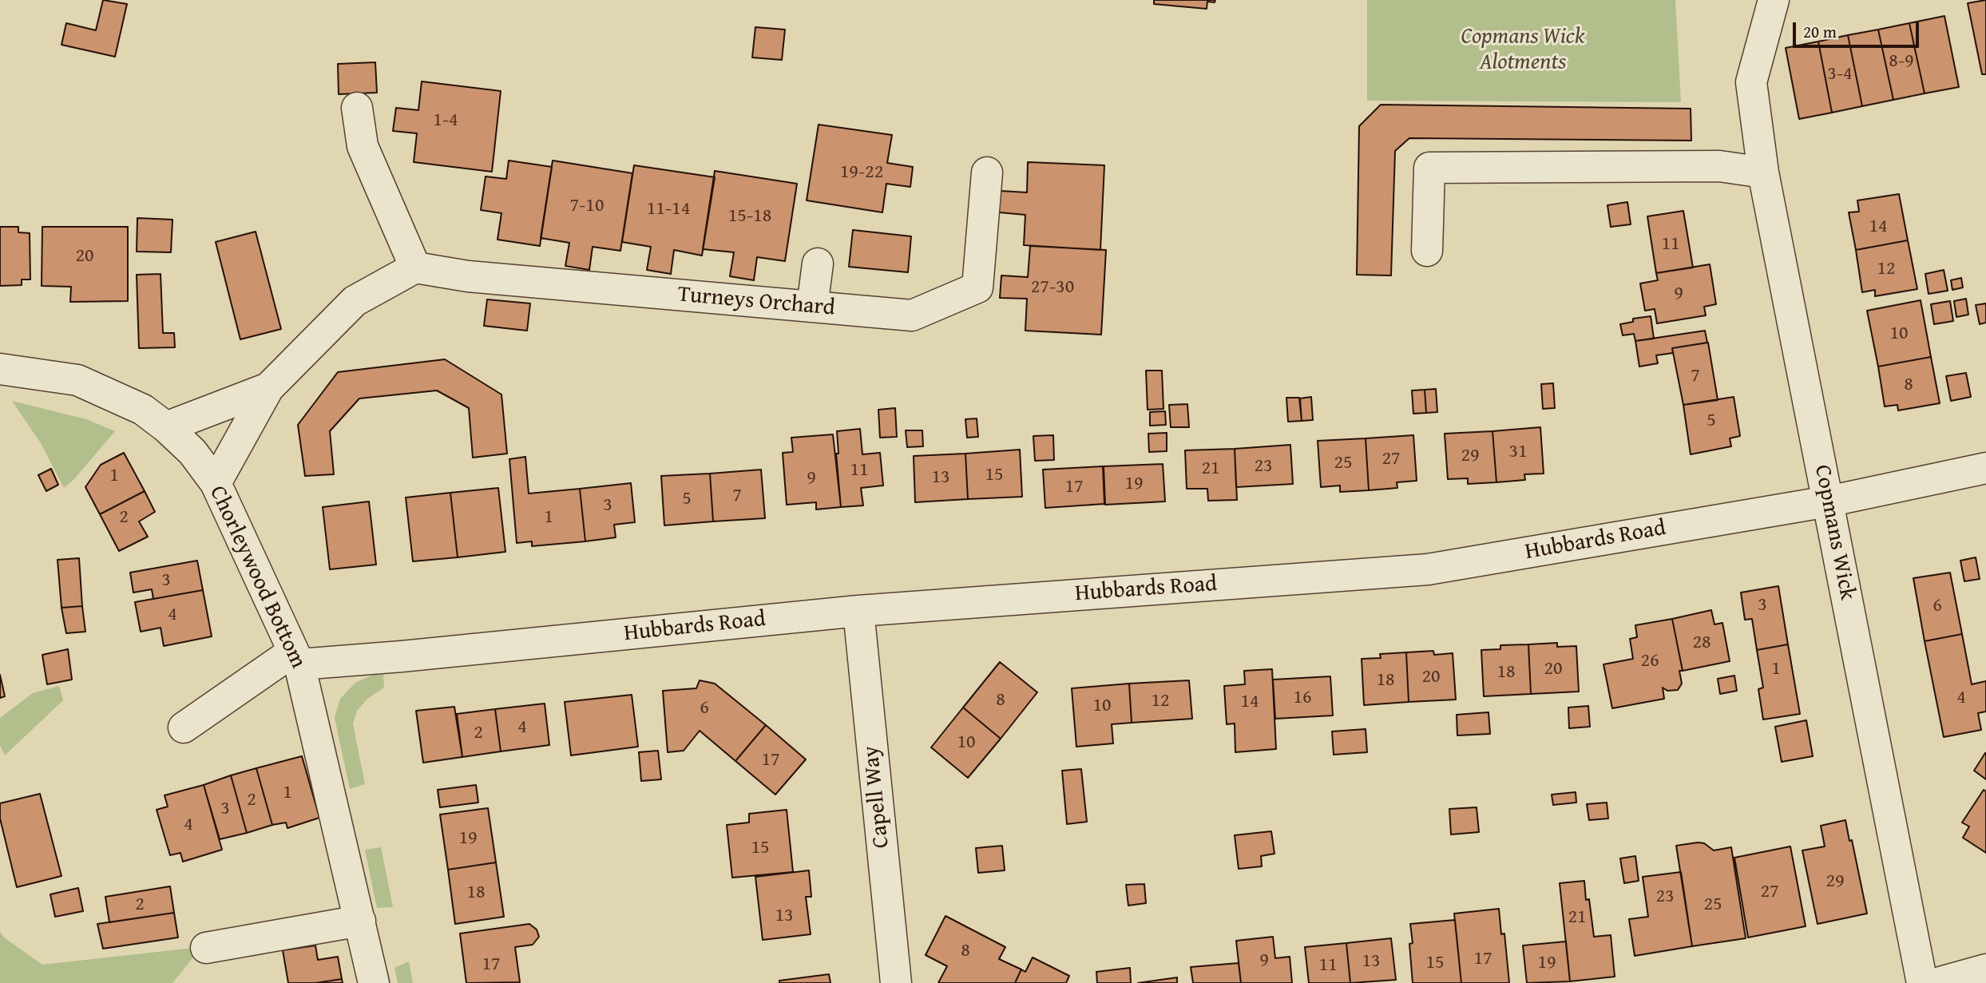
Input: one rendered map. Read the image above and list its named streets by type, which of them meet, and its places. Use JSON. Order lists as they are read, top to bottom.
{
  "streets": {
    "street": [
      "Turneys Orchard",
      "Copmans Wick",
      "Hubbards Road",
      "Chorleywood Bottom",
      "Capell Way"
    ]
  },
  "crossings": [
    ["Copmans Wick", "Hubbards Road"],
    ["Hubbards Road", "Chorleywood Bottom"],
    ["Hubbards Road", "Capell Way"]
  ],
  "parks": ["Copmans Wick Alotments"],
  "house_numbers": [
    "8-9",
    "3-4",
    "1-4",
    "19-22",
    "7-10",
    "11-14",
    "15-18",
    "14",
    "11",
    "20",
    "12",
    "27-30",
    "9",
    "10",
    "7",
    "8",
    "5",
    "31",
    "29",
    "27",
    "25",
    "23",
    "21",
    "11",
    "15",
    "1",
    "13",
    "9",
    "19",
    "17",
    "7",
    "5",
    "3",
    "2",
    "1",
    "3",
    "3",
    "6",
    "4",
    "28",
    "26",
    "20",
    "1",
    "18",
    "20",
    "18",
    "16",
    "4",
    "8",
    "12",
    "14",
    "10",
    "6",
    "4",
    "2",
    "10",
    "17",
    "1",
    "2",
    "3",
    "4",
    "19",
    "15",
    "29",
    "27",
    "18",
    "23",
    "2",
    "25",
    "13",
    "21",
    "8",
    "17",
    "9",
    "13",
    "15",
    "19",
    "17",
    "11"
  ],
  "scale_bar": "20 m"
}
